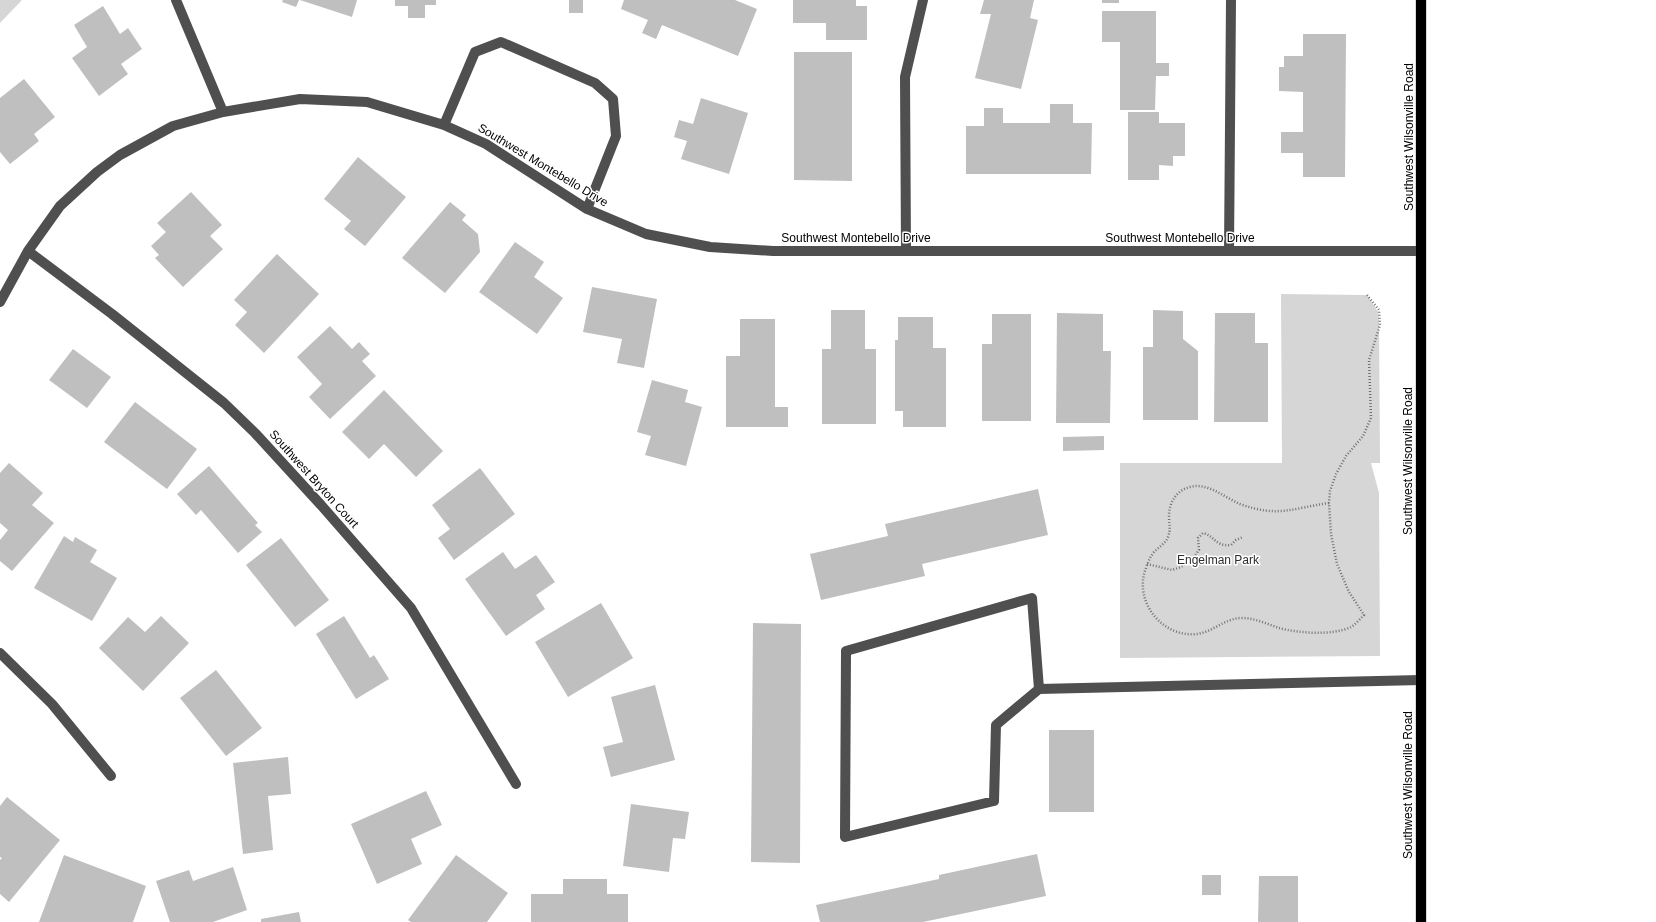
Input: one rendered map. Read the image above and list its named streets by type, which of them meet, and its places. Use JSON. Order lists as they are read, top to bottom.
{
  "streets": {
    "main road": ["Southwest Wilsonville Road"],
    "street": ["Southwest Montebello Drive", "Southwest Bryton Court"]
  },
  "crossings": [
    ["Southwest Wilsonville Road", "Southwest Montebello Drive"],
    ["Southwest Montebello Drive", "Southwest Bryton Court"]
  ],
  "parks": ["Engelman Park"]
}
